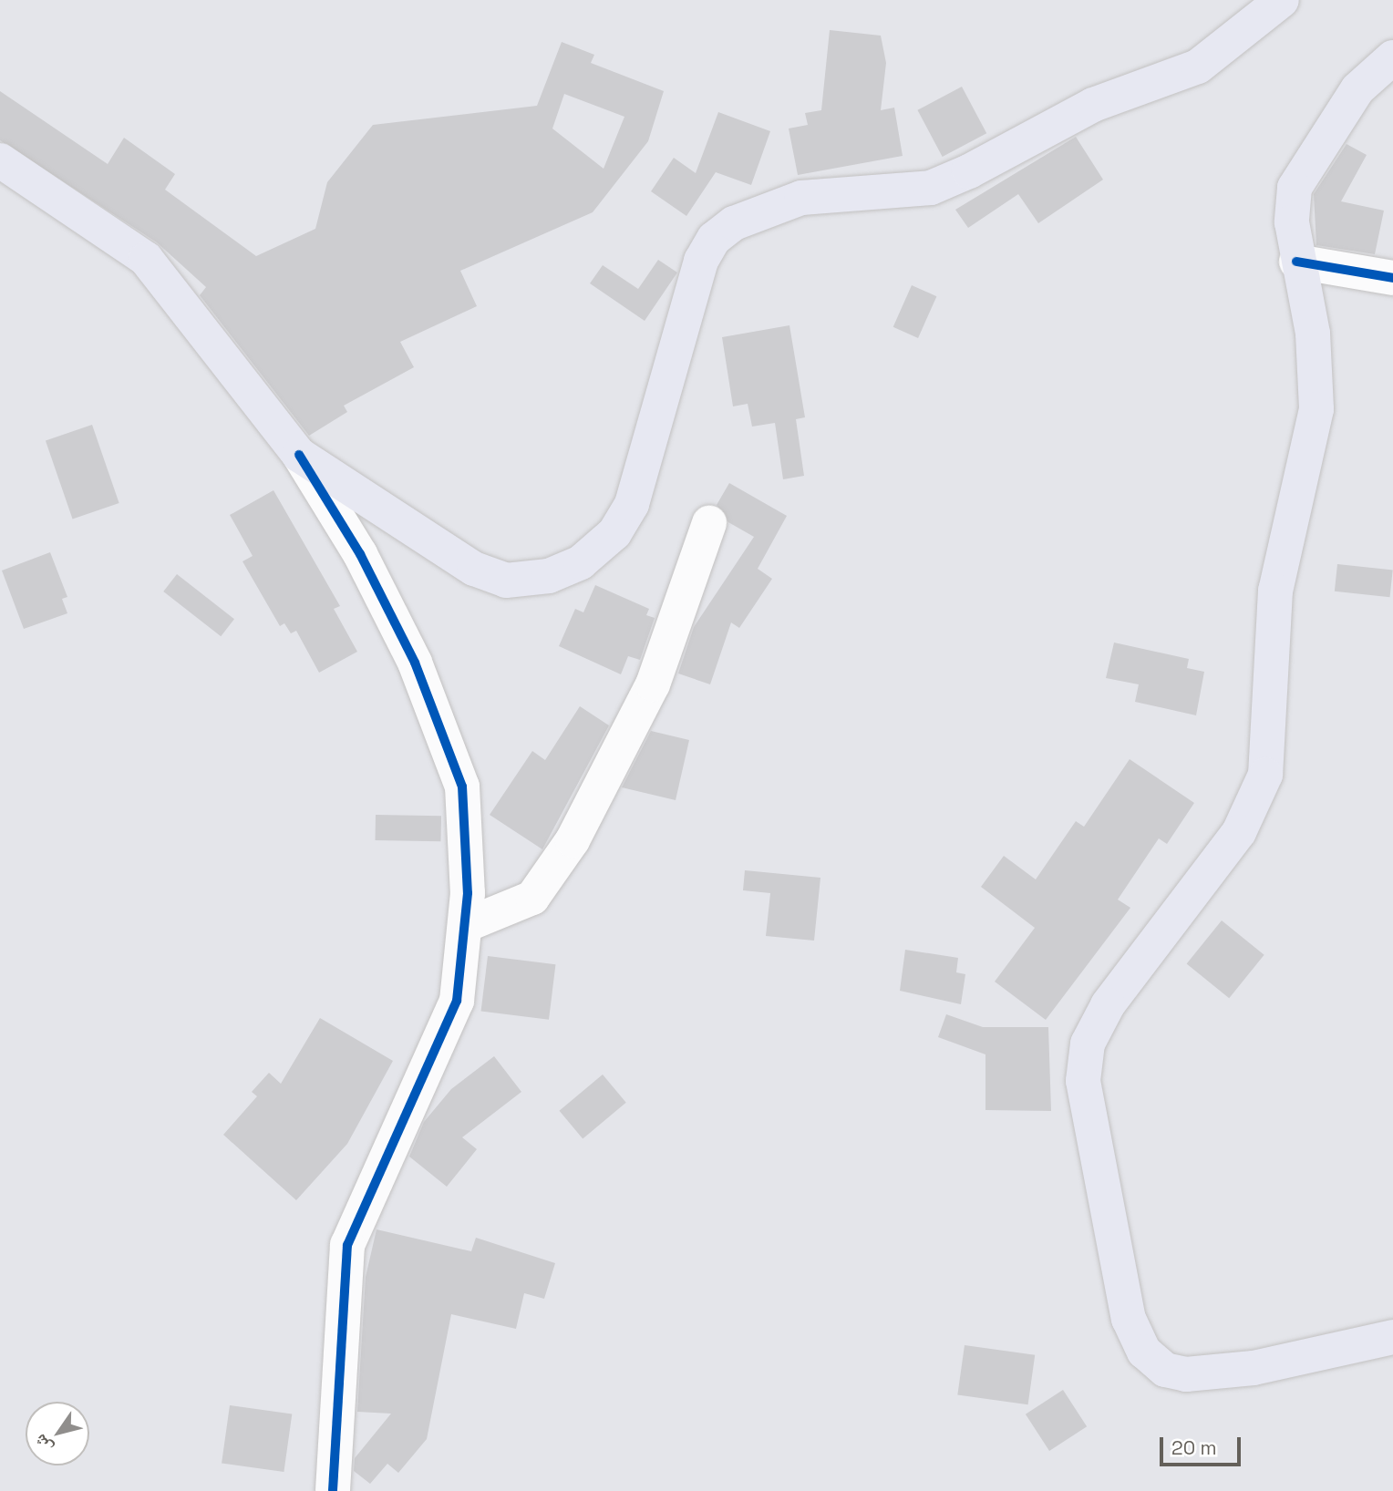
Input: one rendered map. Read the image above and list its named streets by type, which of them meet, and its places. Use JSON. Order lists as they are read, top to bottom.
{
  "scale_bar": "20 m",
  "north": "bottom left"
}
